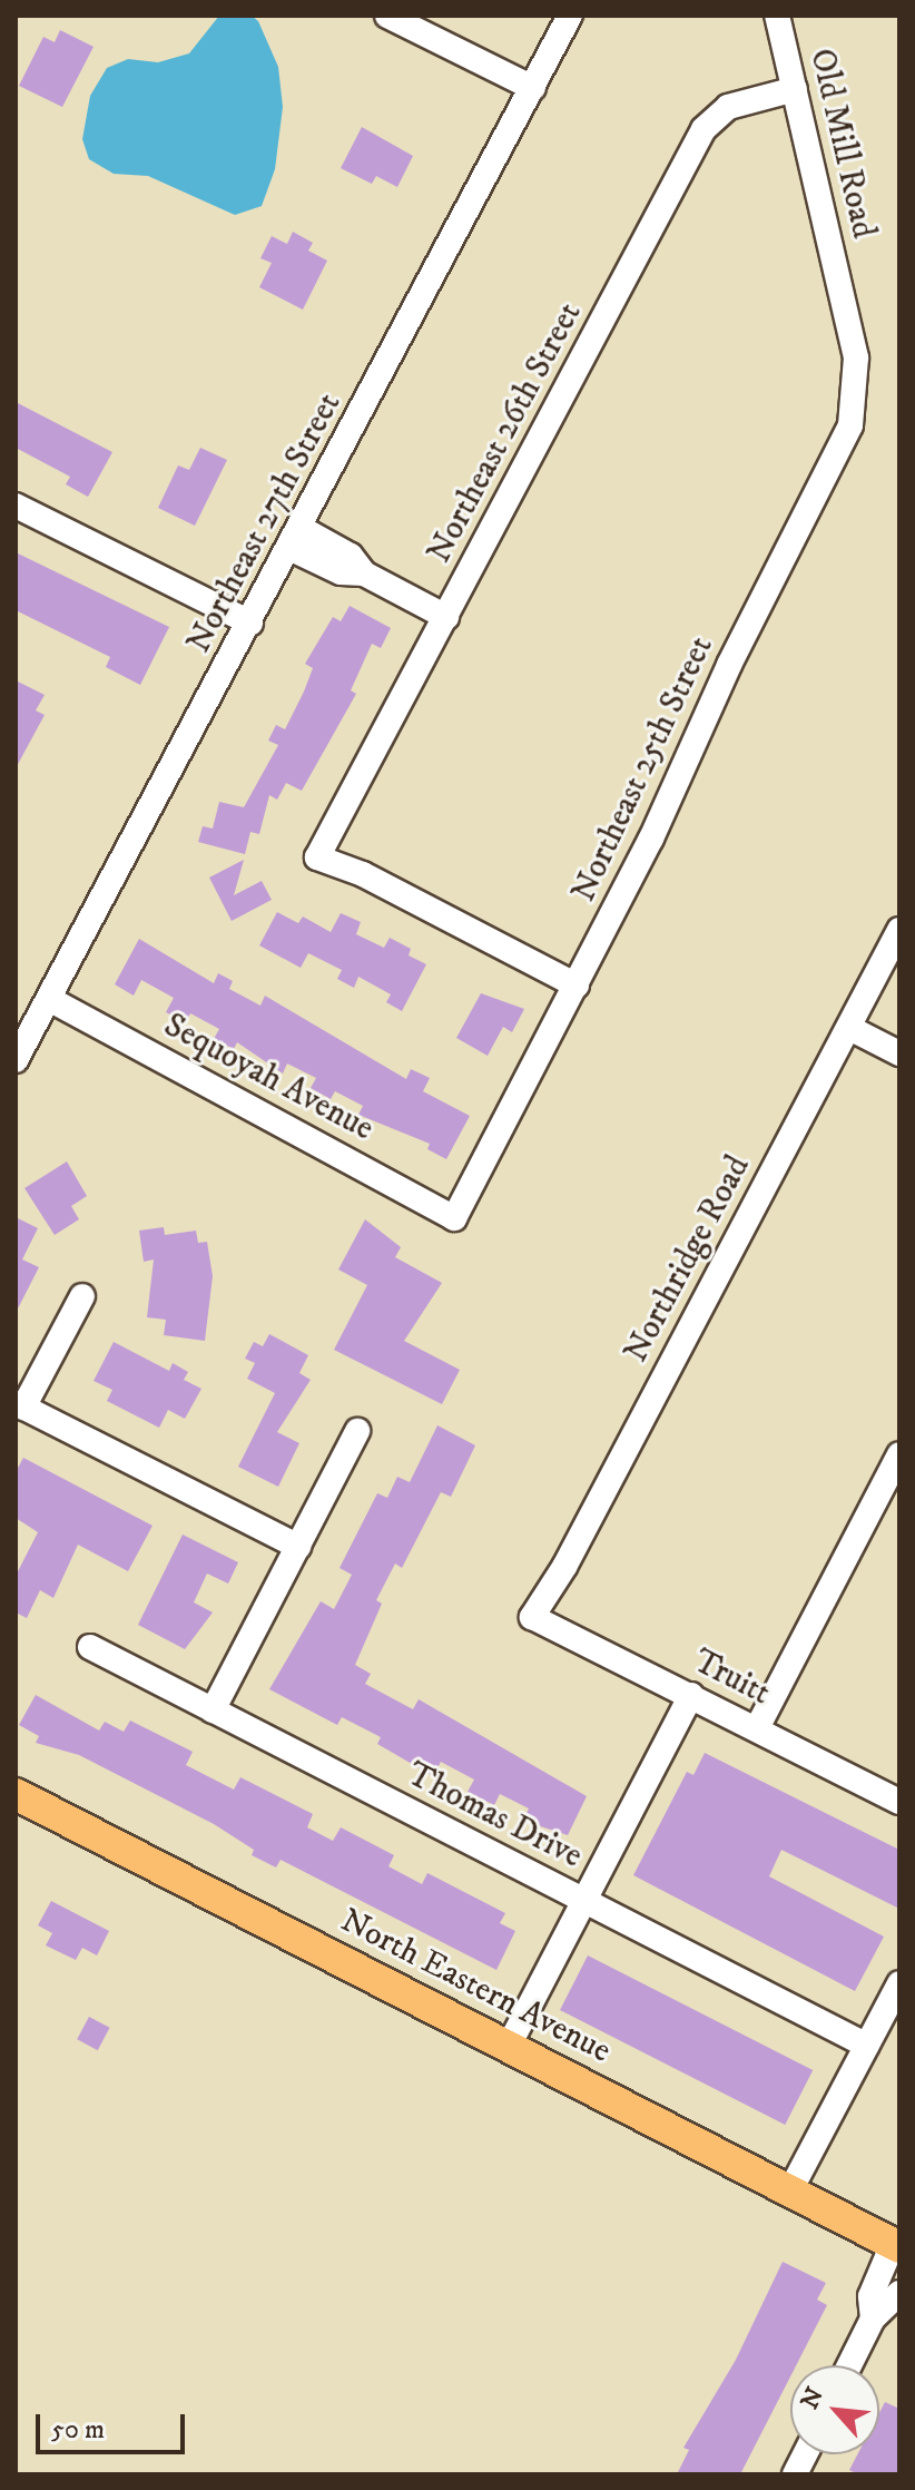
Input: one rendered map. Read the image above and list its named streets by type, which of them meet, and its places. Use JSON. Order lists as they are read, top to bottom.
{
  "streets": {
    "main road": ["North Eastern Avenue"],
    "street": [
      "Old Mill Road",
      "Northeast 26th Street",
      "Northeast 27th Street",
      "Northeast 25th Street",
      "Sequoyah Avenue",
      "Northridge Road",
      "Truitt",
      "Thomas Drive"
    ]
  },
  "crossings": [
    ["Old Mill Road", "Northeast 26th Street"],
    ["Old Mill Road", "Northeast 25th Street"],
    ["Northeast 26th Street", "Northeast 25th Street"],
    ["Northeast 27th Street", "Sequoyah Avenue"],
    ["Northeast 25th Street", "Sequoyah Avenue"],
    ["Northridge Road", "Truitt"]
  ],
  "scale_bar": "50 m",
  "north": "top left"
}
